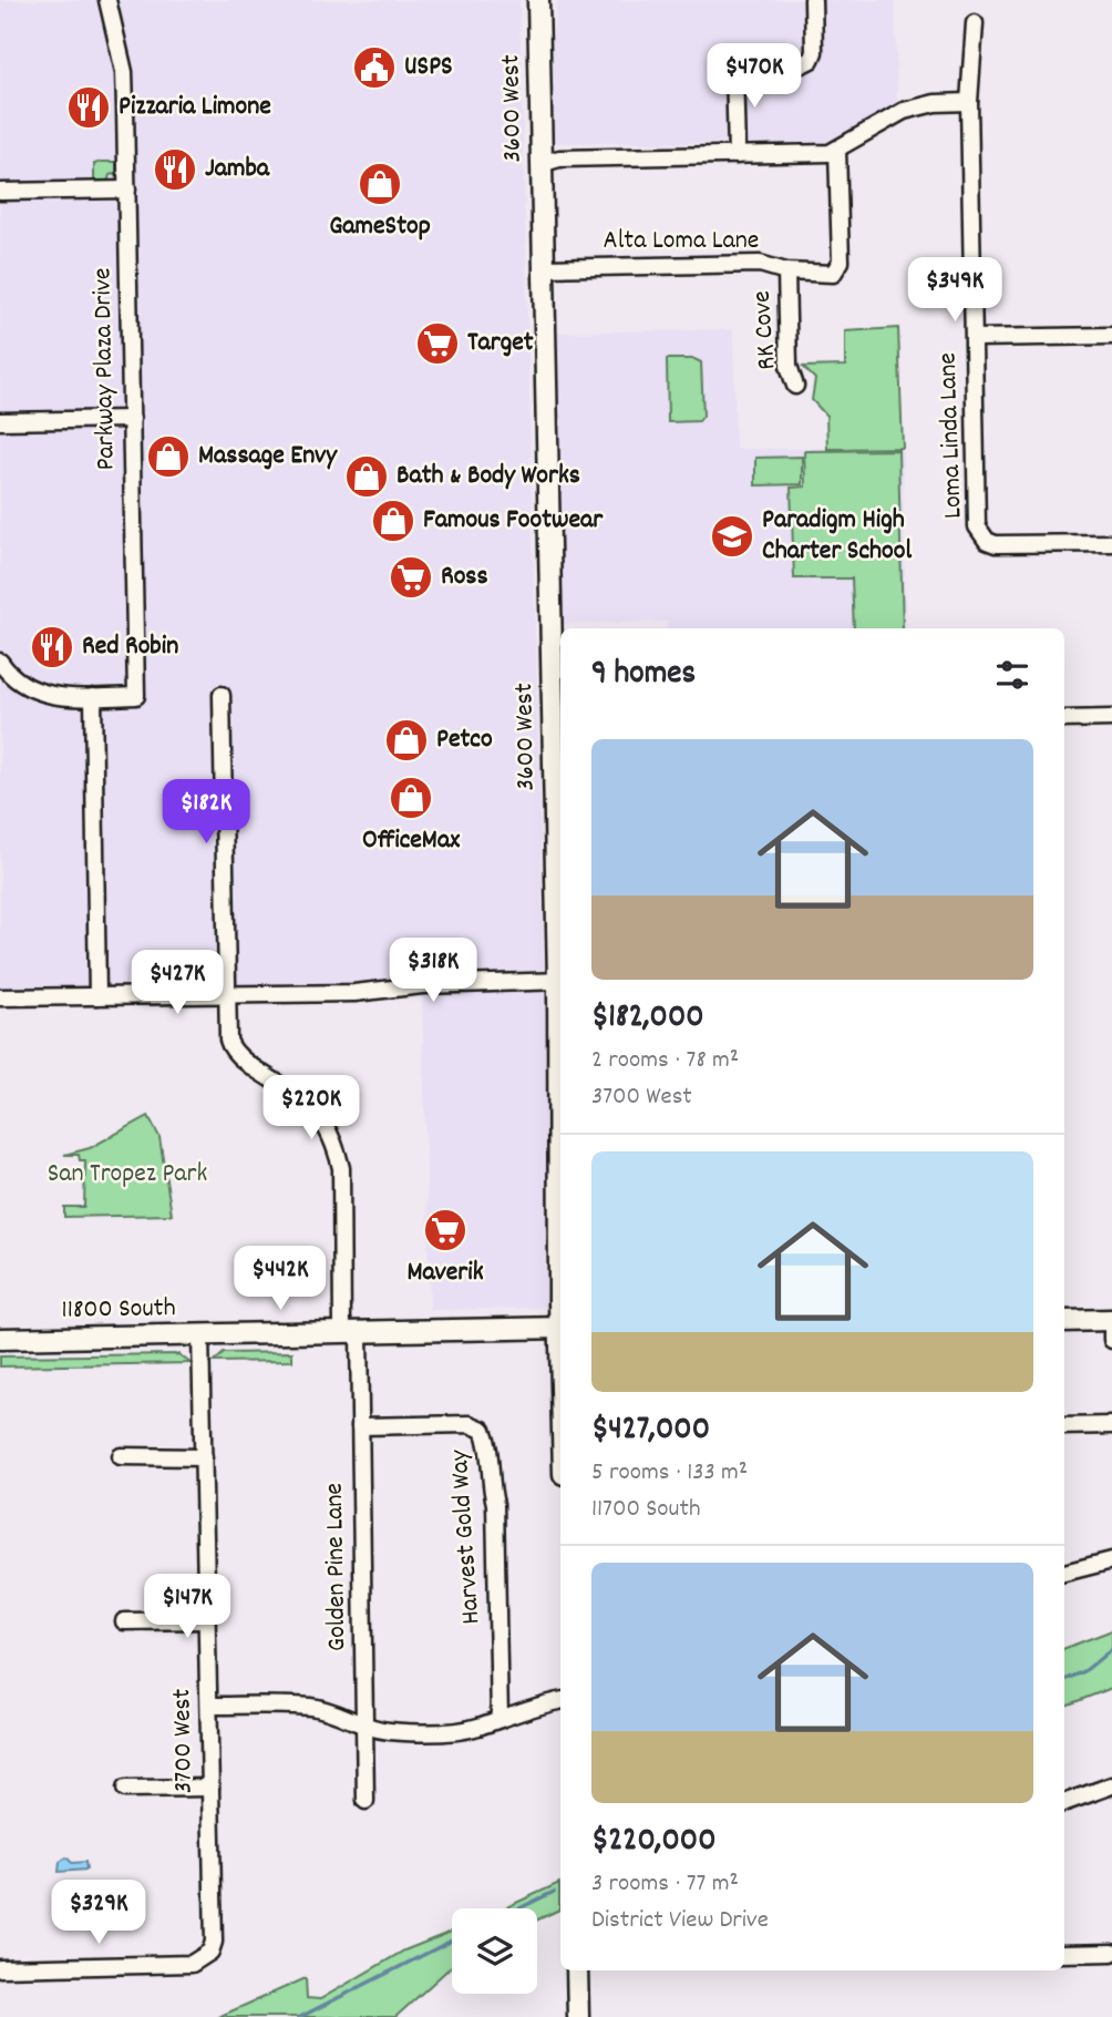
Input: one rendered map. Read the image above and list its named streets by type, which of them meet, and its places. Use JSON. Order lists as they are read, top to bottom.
{
  "streets": {
    "main road": ["3600 West", "11800 South"],
    "street": [
      "Alta Loma Lane",
      "RK Cove",
      "Parkway Plaza Drive",
      "Loma Linda Lane",
      "Harvest Gold Way",
      "Golden Pine Lane",
      "3700 West"
    ]
  },
  "crossings": [
    ["3600 West", "Alta Loma Lane"],
    ["Alta Loma Lane", "RK Cove"],
    ["11800 South", "Golden Pine Lane"],
    ["11800 South", "3700 West"],
    ["Harvest Gold Way", "Golden Pine Lane"]
  ],
  "parks": ["San Tropez Park"],
  "places": {
    "public building": ["USPS"],
    "restaurant": ["Pizzaria Limone", "Jamba", "Red Robin"],
    "shop": [
      "GameStop",
      "Massage Envy",
      "Bath & Body Works",
      "Famous Footwear",
      "Petco",
      "OfficeMax"
    ],
    "supermarket": ["Target", "Ross", "Maverik"],
    "school or university": ["Paradigm High Charter School"]
  },
  "page": {
    "price": [
      "$470K",
      "$349K",
      "$182K",
      "$318K",
      "$427K",
      "$220K",
      "$442K",
      "$147K",
      "$329K"
    ],
    "heading": "9 homes",
    "list": [
      {
        "name": "$182,000",
        "note": "2 rooms · 78 m² · 3700 West"
      },
      {
        "name": "$427,000",
        "note": "5 rooms · 133 m² · 11700 South"
      },
      {
        "name": "$220,000",
        "note": "3 rooms · 77 m² · District View Drive"
      }
    ]
  }
}
